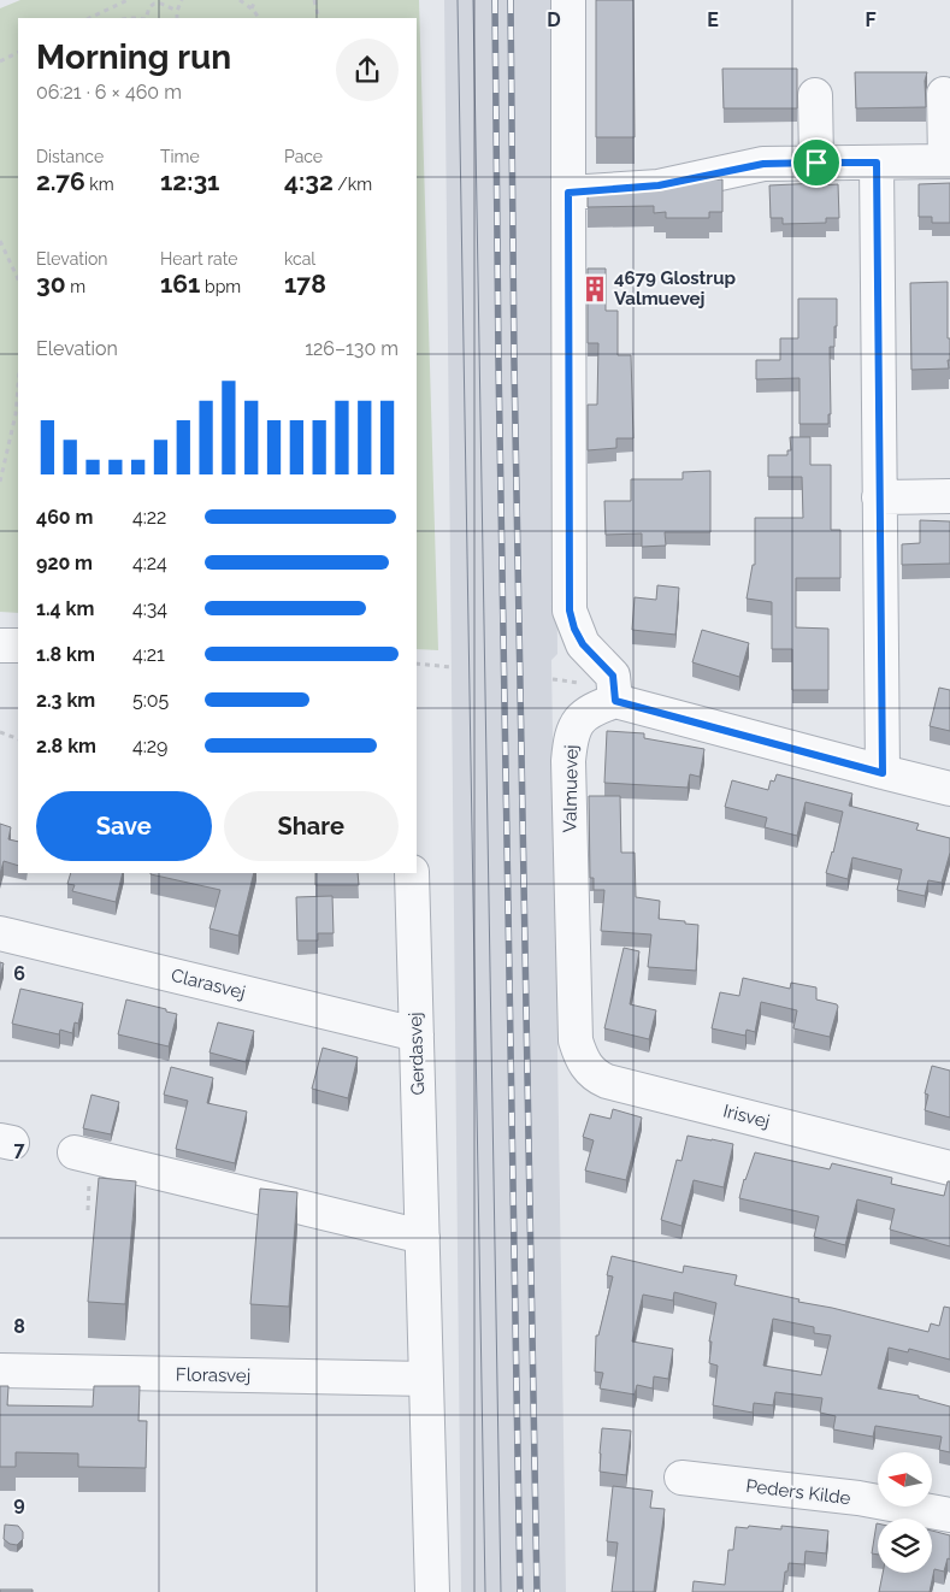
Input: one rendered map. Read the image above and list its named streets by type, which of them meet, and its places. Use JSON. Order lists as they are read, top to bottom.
{
  "streets": {
    "street": [
      "Valmuevej",
      "Clarasvej",
      "Gerdasvej",
      "Irisvej",
      "Florasvej",
      "Peders Kilde"
    ]
  },
  "crossings": [
    ["Valmuevej", "Irisvej"],
    ["Clarasvej", "Gerdasvej"],
    ["Gerdasvej", "Florasvej"]
  ],
  "places": {
    "building": ["4679 Glostrup Valmuevej"]
  },
  "north": "left",
  "page": {
    "heading": ["Morning run", "06:21 · 6 × 460 m"],
    "stats": [
      ["Distance", "2.76 km"],
      ["Time", "12:31"],
      ["Pace", "4:32 /km"],
      ["Elevation", "30 m"],
      ["Heart rate", "161 bpm"],
      ["kcal", "178"]
    ],
    "chart": ["Elevation", "126–130 m"],
    "list": [
      {
        "name": "460 m",
        "note": "4:22"
      },
      {
        "name": "920 m",
        "note": "4:24"
      },
      {
        "name": "1.4 km",
        "note": "4:34"
      },
      {
        "name": "1.8 km",
        "note": "4:21"
      },
      {
        "name": "2.3 km",
        "note": "5:05"
      },
      {
        "name": "2.8 km",
        "note": "4:29"
      }
    ],
    "buttons": ["Save", "Share"]
  },
  "grid": {
    "columns": ["D", "E", "F"],
    "rows": [
      "6",
      "7",
      "8",
      "9"
    ]
  }
}
